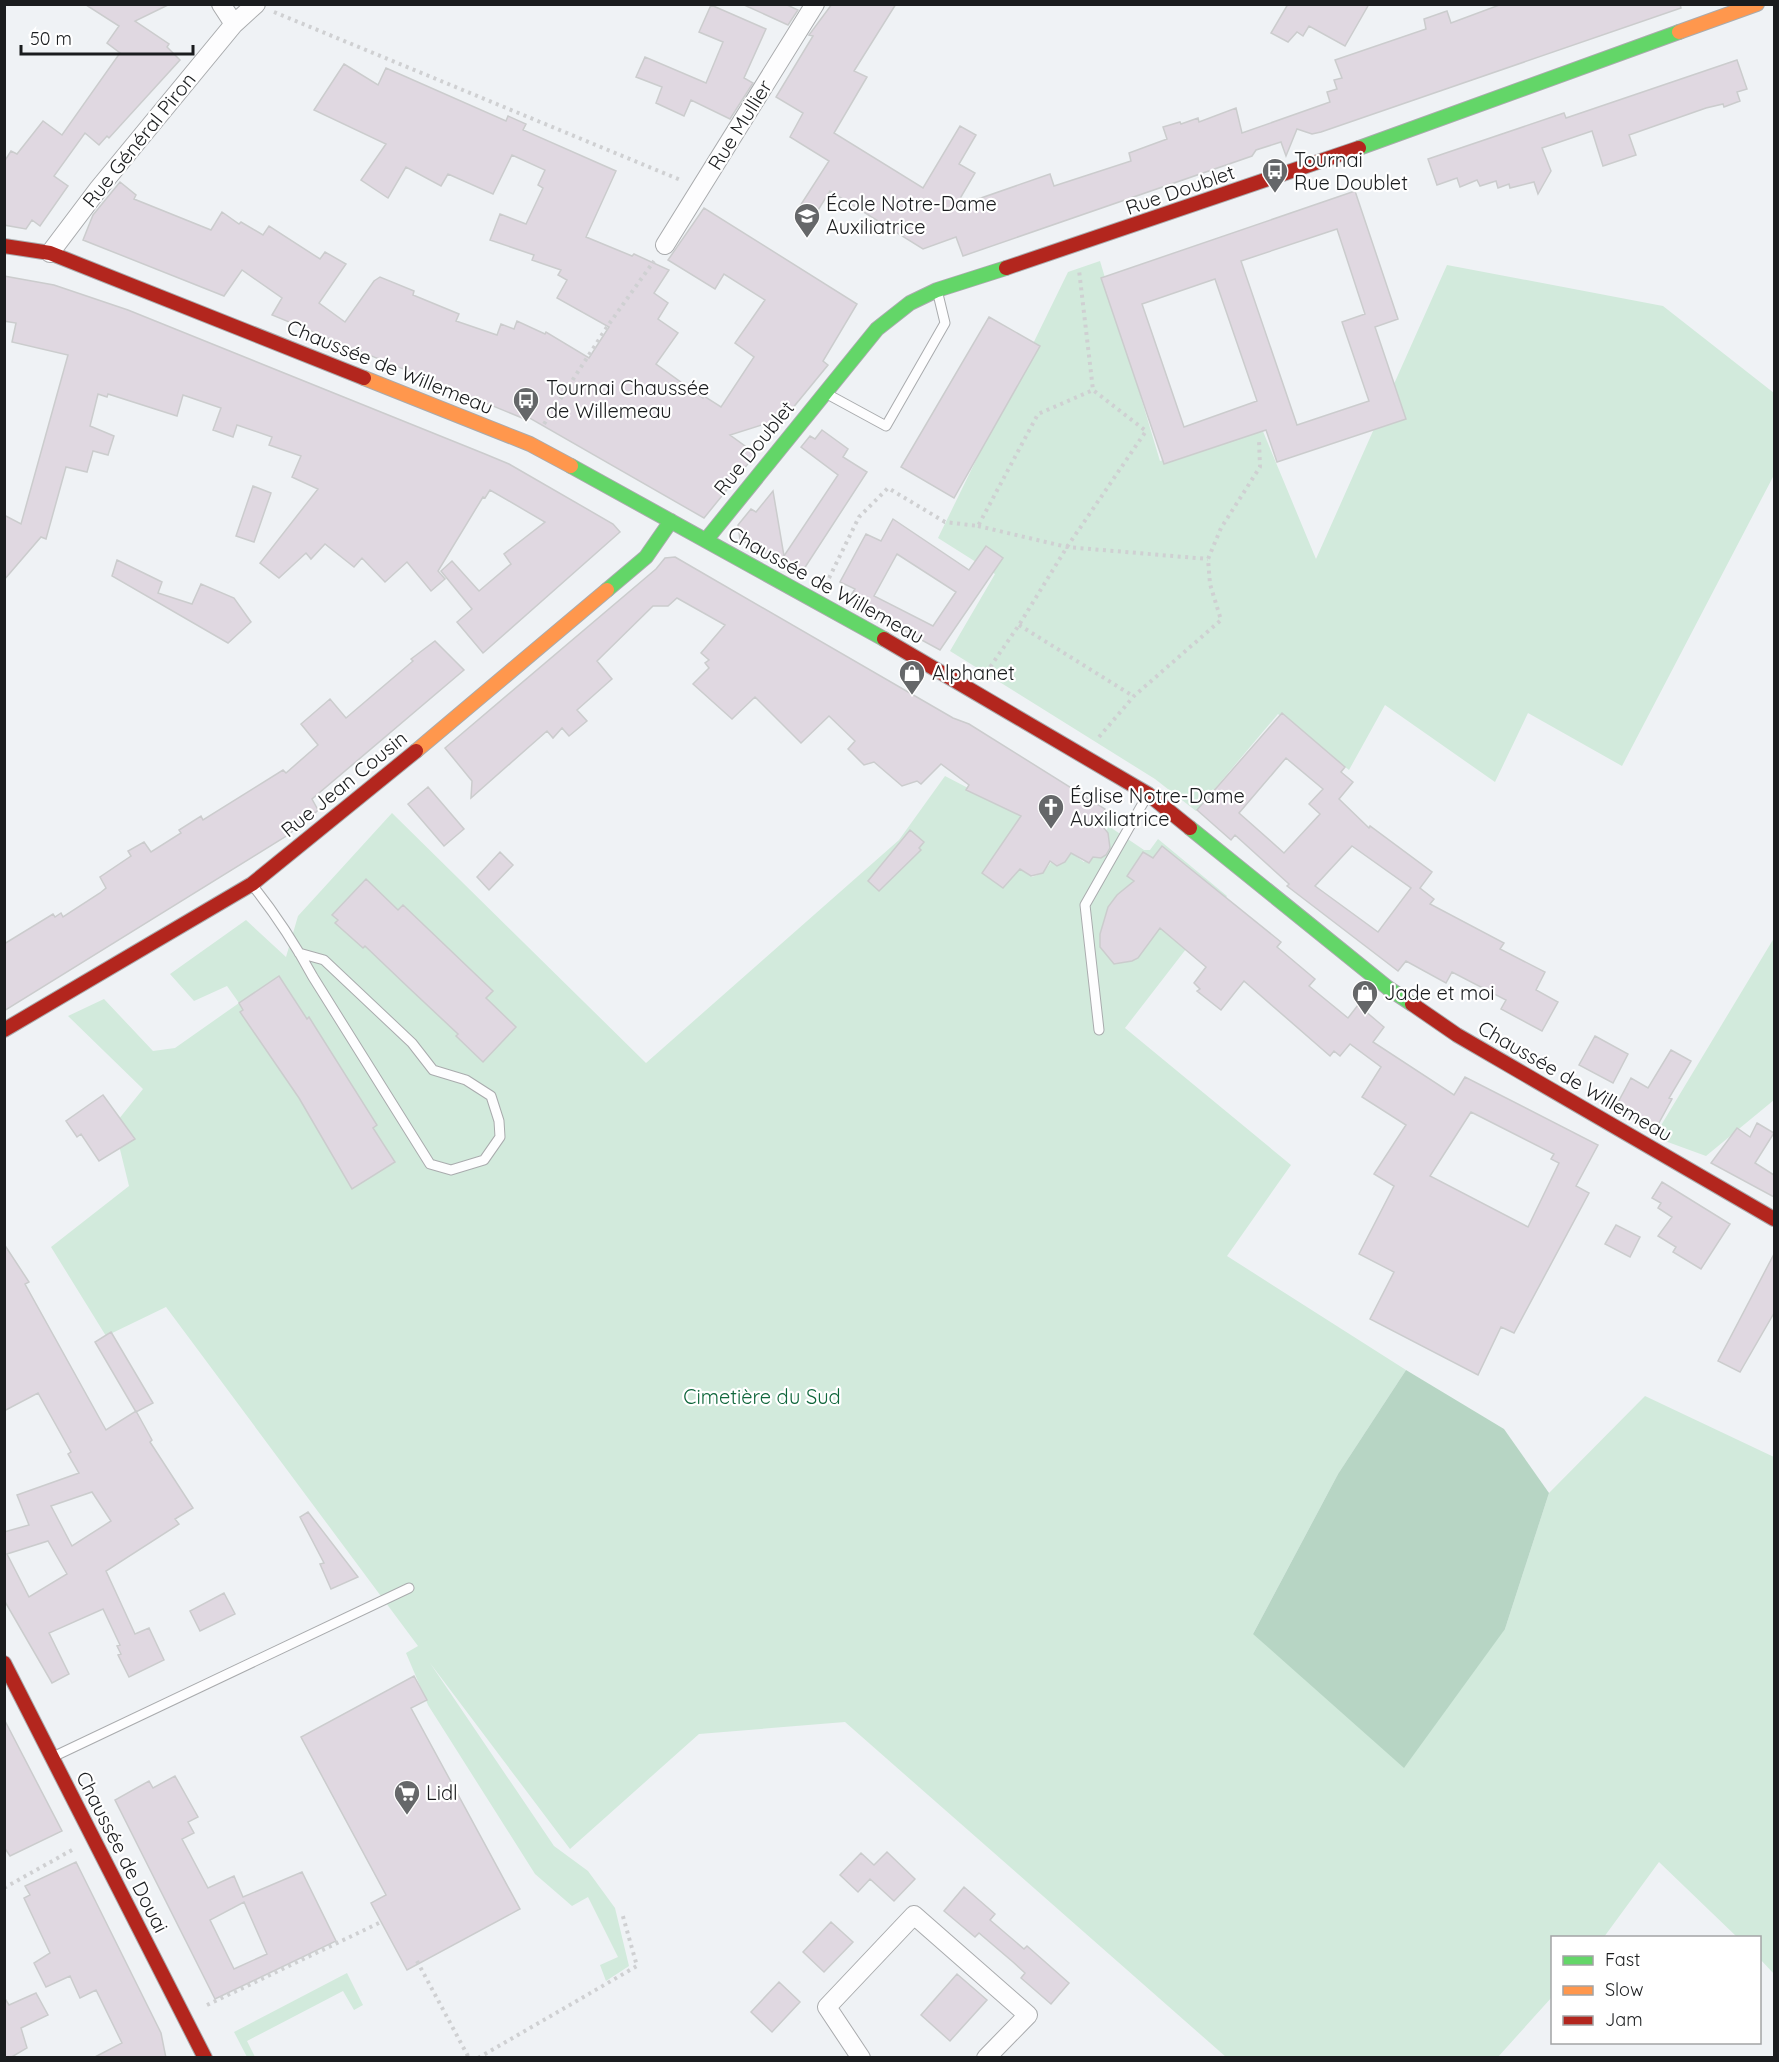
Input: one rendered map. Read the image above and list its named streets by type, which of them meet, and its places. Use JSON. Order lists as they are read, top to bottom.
{
  "streets": {
    "street": [
      "Rue Mullier",
      "Rue Général Piron",
      "Rue Doublet",
      "Chaussée de Willemeau",
      "Rue Jean Cousin",
      "Chaussée de Douai"
    ]
  },
  "crossings": [
    ["Rue Général Piron", "Chaussée de Willemeau"],
    ["Rue Doublet", "Chaussée de Willemeau"],
    ["Chaussée de Willemeau", "Rue Jean Cousin"]
  ],
  "parks": ["Cimetière du Sud"],
  "places": {
    "bus stop": ["Tournai Rue Doublet", "Tournai Chaussée de Willemeau"],
    "school or university": ["École Notre-Dame Auxiliatrice"],
    "shop": ["Alphanet", "Jade et moi"],
    "church": ["Église Notre-Dame Auxiliatrice"],
    "supermarket": ["Lidl"]
  },
  "legend": ["Fast", "Slow", "Jam"],
  "scale_bar": "50 m"
}
